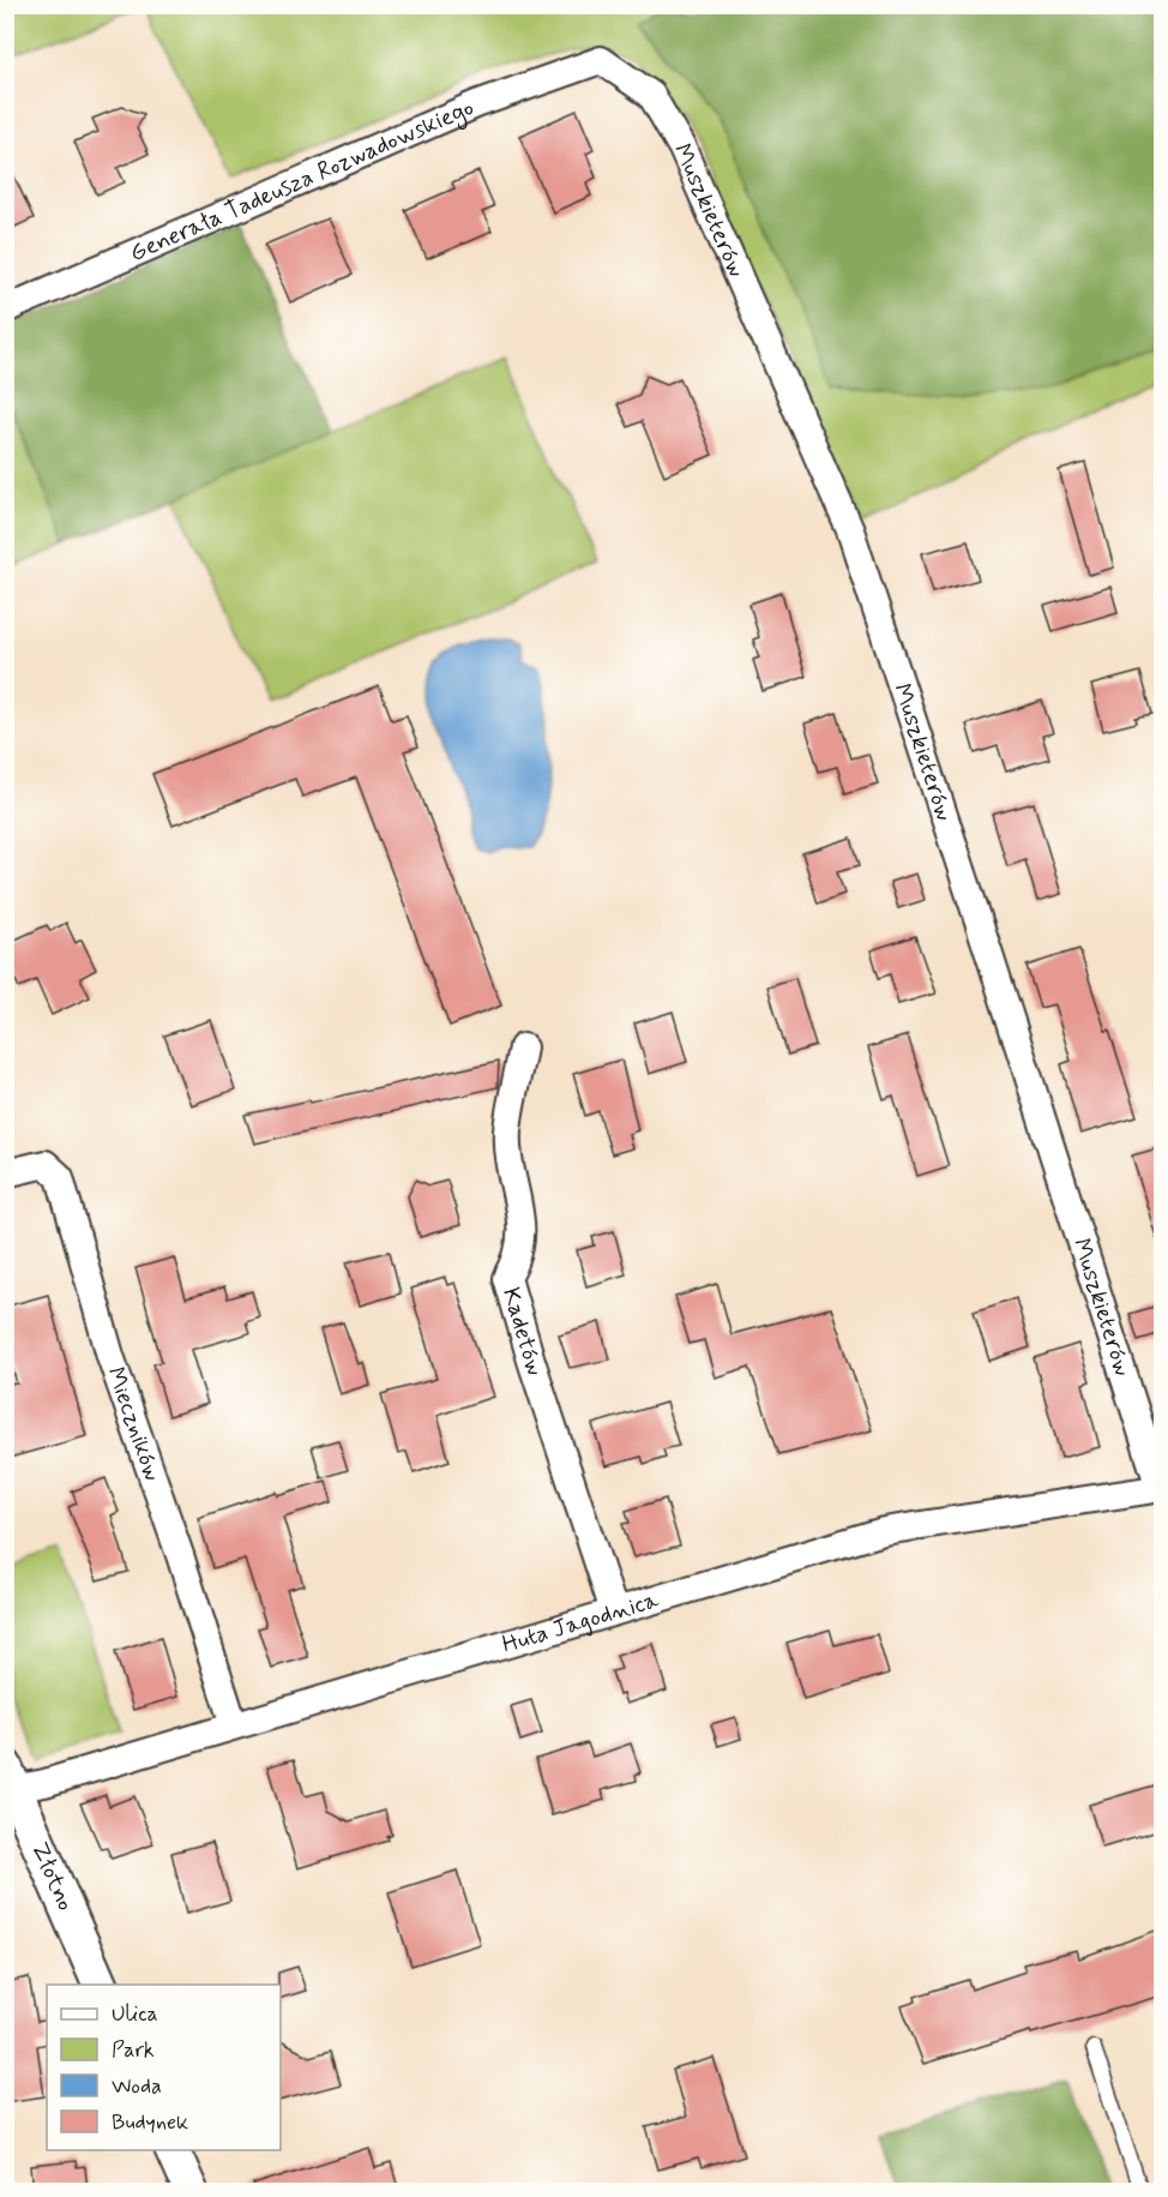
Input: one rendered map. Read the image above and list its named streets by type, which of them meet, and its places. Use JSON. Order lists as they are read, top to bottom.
{
  "streets": {
    "street": [
      "Generała Tadeusza Rozwadowskiego",
      "Muszkieterów",
      "Kadetów",
      "Mieczników",
      "Huta Jagodnica",
      "Złotno"
    ]
  },
  "crossings": [
    ["Generała Tadeusza Rozwadowskiego", "Muszkieterów"],
    ["Muszkieterów", "Huta Jagodnica"],
    ["Kadetów", "Huta Jagodnica"],
    ["Mieczników", "Huta Jagodnica"],
    ["Huta Jagodnica", "Złotno"]
  ],
  "legend": [
    "Ulica",
    "Park",
    "Woda",
    "Budynek"
  ]
}
